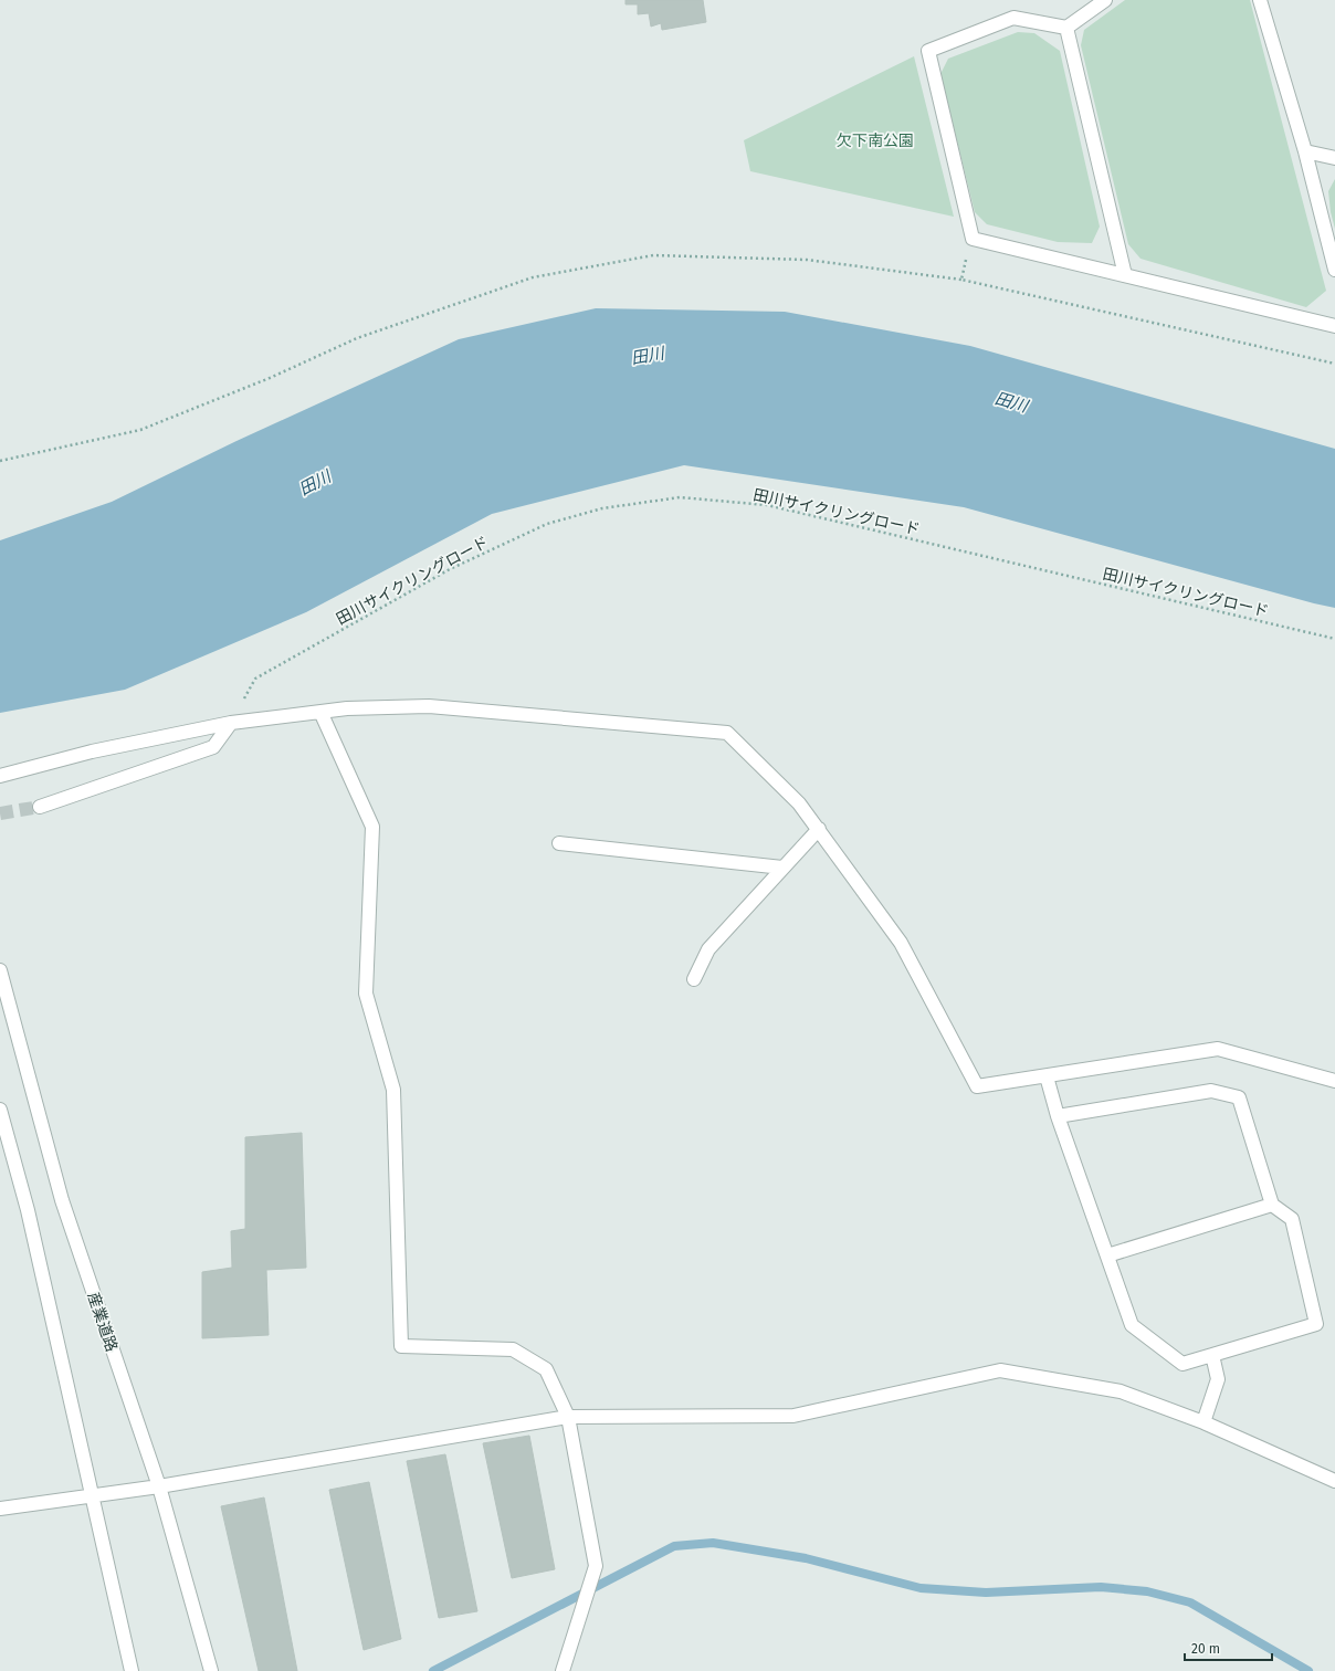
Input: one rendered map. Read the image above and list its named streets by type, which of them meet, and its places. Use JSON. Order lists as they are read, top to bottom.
{
  "streets": {
    "street": ["産業道路"],
    "path": ["田川サイクリングロード"]
  },
  "water": ["田川"],
  "parks": ["欠下南公園"],
  "scale_bar": "20 m"
}
